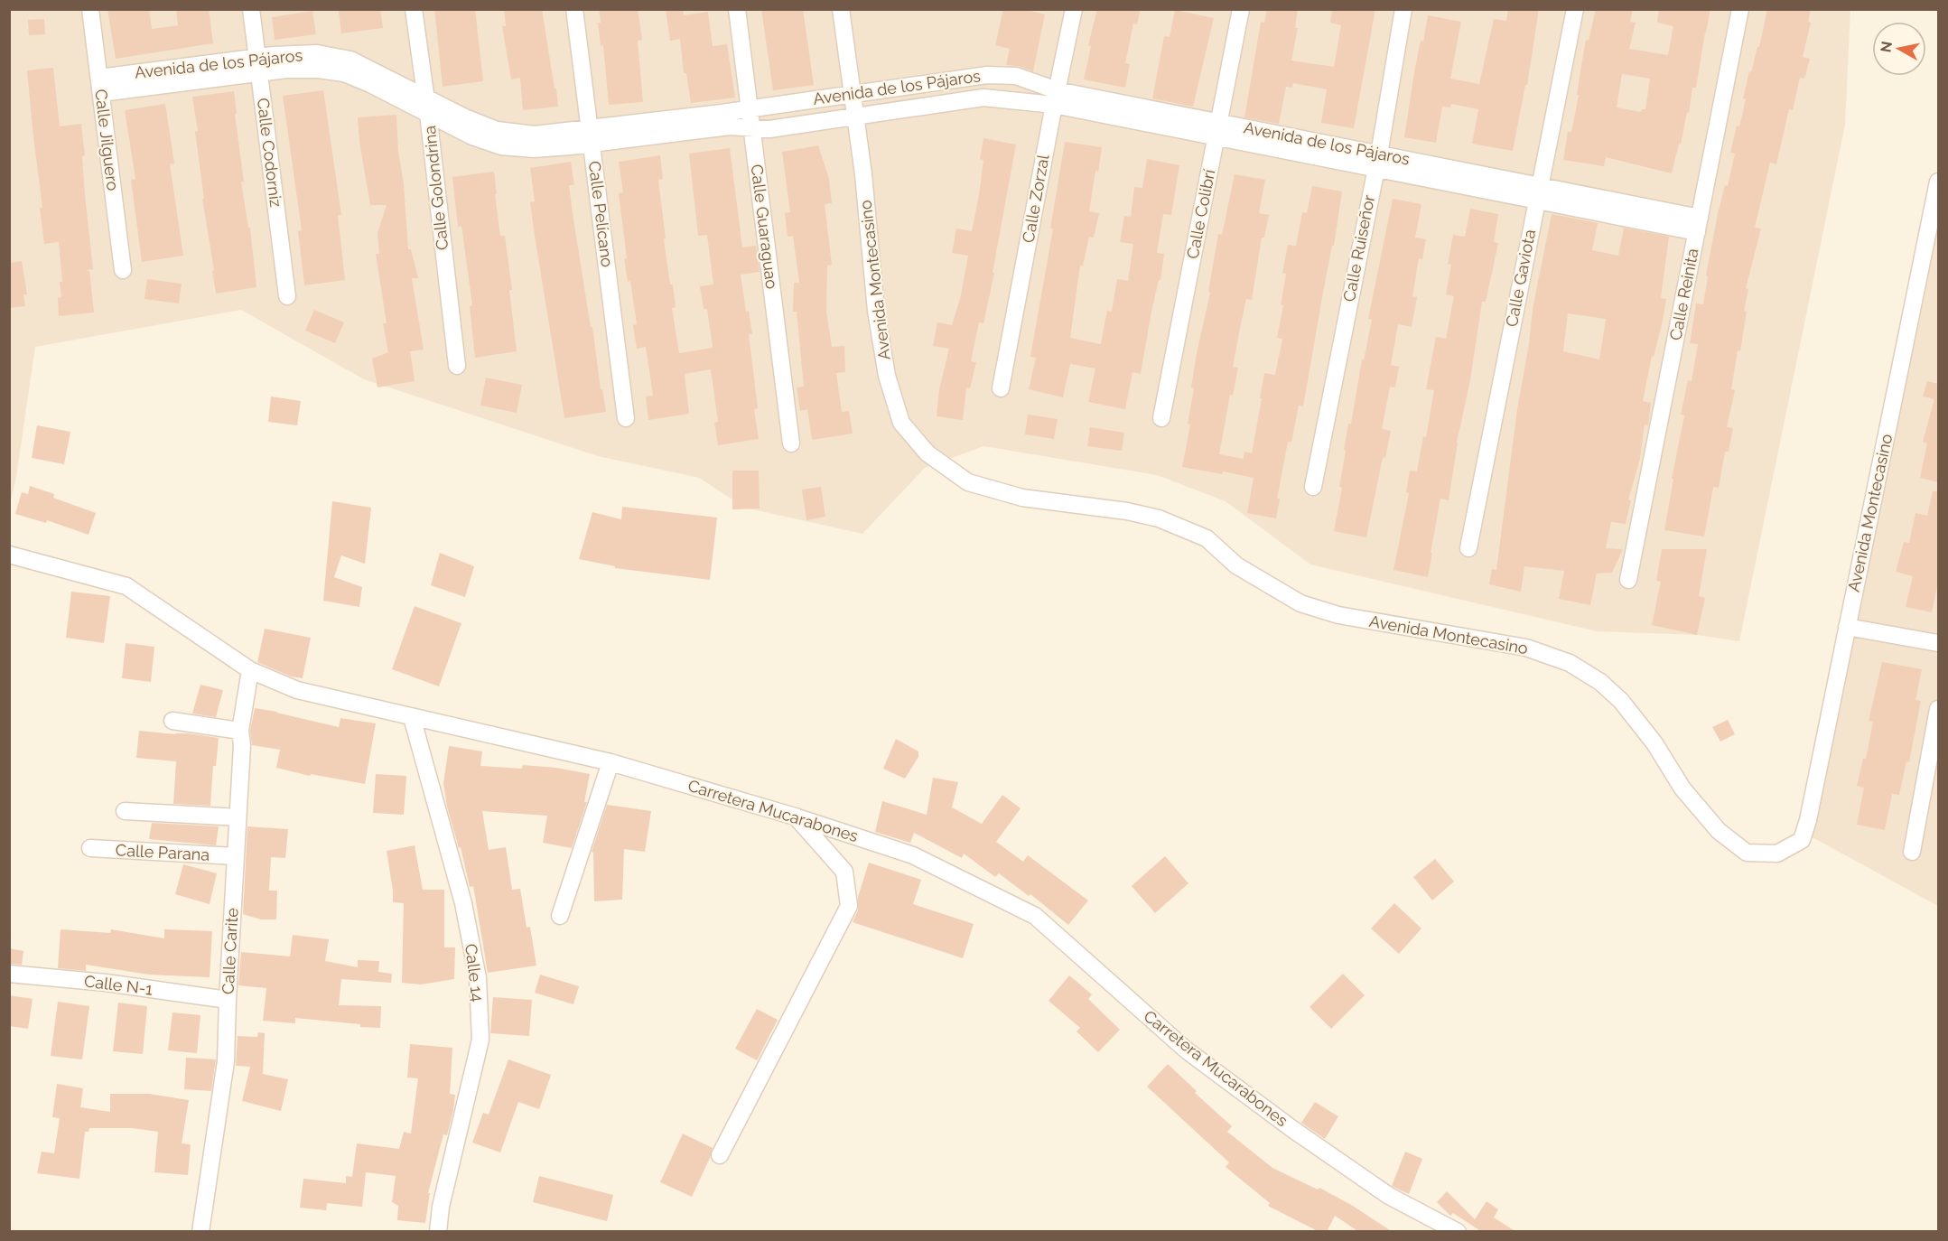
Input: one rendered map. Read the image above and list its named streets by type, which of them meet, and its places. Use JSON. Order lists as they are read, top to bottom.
{
  "streets": {
    "street": [
      "Avenida de los Pájaros",
      "Calle Jilguero",
      "Calle Codorniz",
      "Calle Golondrina",
      "Calle Zorzal",
      "Calle Pelícano",
      "Calle Colibrí",
      "Calle Guaraguao",
      "Calle Ruiseñor",
      "Calle Gaviota",
      "Avenida Montecasino",
      "Calle Reinita",
      "Carretera Mucarabones",
      "Calle Parana",
      "Calle Carite",
      "Calle 14",
      "Calle N-1"
    ]
  },
  "crossings": [
    ["Avenida de los Pájaros", "Calle Jilguero"],
    ["Avenida de los Pájaros", "Calle Codorniz"],
    ["Avenida de los Pájaros", "Calle Golondrina"],
    ["Avenida de los Pájaros", "Calle Zorzal"],
    ["Avenida de los Pájaros", "Calle Pelícano"],
    ["Avenida de los Pájaros", "Calle Colibrí"],
    ["Avenida de los Pájaros", "Calle Guaraguao"],
    ["Avenida de los Pájaros", "Calle Ruiseñor"],
    ["Avenida de los Pájaros", "Calle Gaviota"],
    ["Avenida de los Pájaros", "Avenida Montecasino"],
    ["Avenida de los Pájaros", "Calle Reinita"],
    ["Carretera Mucarabones", "Calle Carite"],
    ["Carretera Mucarabones", "Calle 14"],
    ["Calle Parana", "Calle Carite"],
    ["Calle Carite", "Calle N-1"]
  ],
  "north": "left"
}
